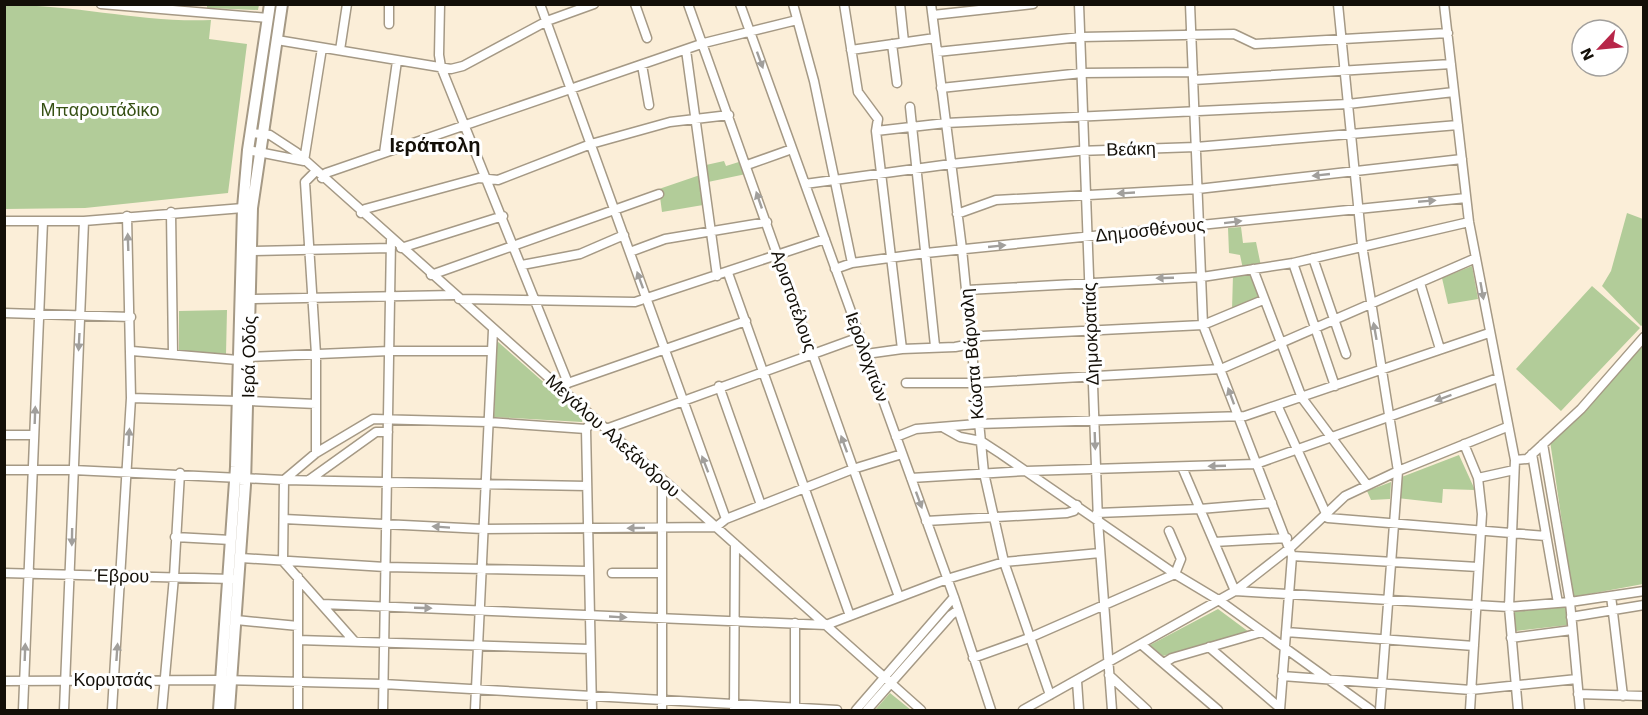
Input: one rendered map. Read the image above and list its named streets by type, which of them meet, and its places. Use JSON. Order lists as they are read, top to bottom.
{
  "streets": {
    "main road": ["Ιερά Οδός"],
    "street": [
      "Βεάκη",
      "Δημοσθένους",
      "Αριστοτέλους",
      "Δημοκρατίας",
      "Κώστα Βάρναλη",
      "Ιερολοχιτών",
      "Μεγάλου Αλεξάνδρου",
      "Έβρου",
      "Κορυτσάς"
    ]
  },
  "crossings": [
    ["Βεάκη", "Δημοκρατίας"],
    ["Βεάκη", "Κώστα Βάρναλη"],
    ["Βεάκη", "Ιερολοχιτών"],
    ["Δημοσθένους", "Δημοκρατίας"],
    ["Δημοσθένους", "Κώστα Βάρναλη"],
    ["Δημοσθένους", "Ιερολοχιτών"],
    ["Ιερά Οδός", "Μεγάλου Αλεξάνδρου"],
    ["Ιερά Οδός", "Έβρου"],
    ["Ιερά Οδός", "Κορυτσάς"]
  ],
  "districts": ["Ιεράπολη"],
  "parks": ["Μπαρουτάδικο"],
  "north": "bottom left"
}
